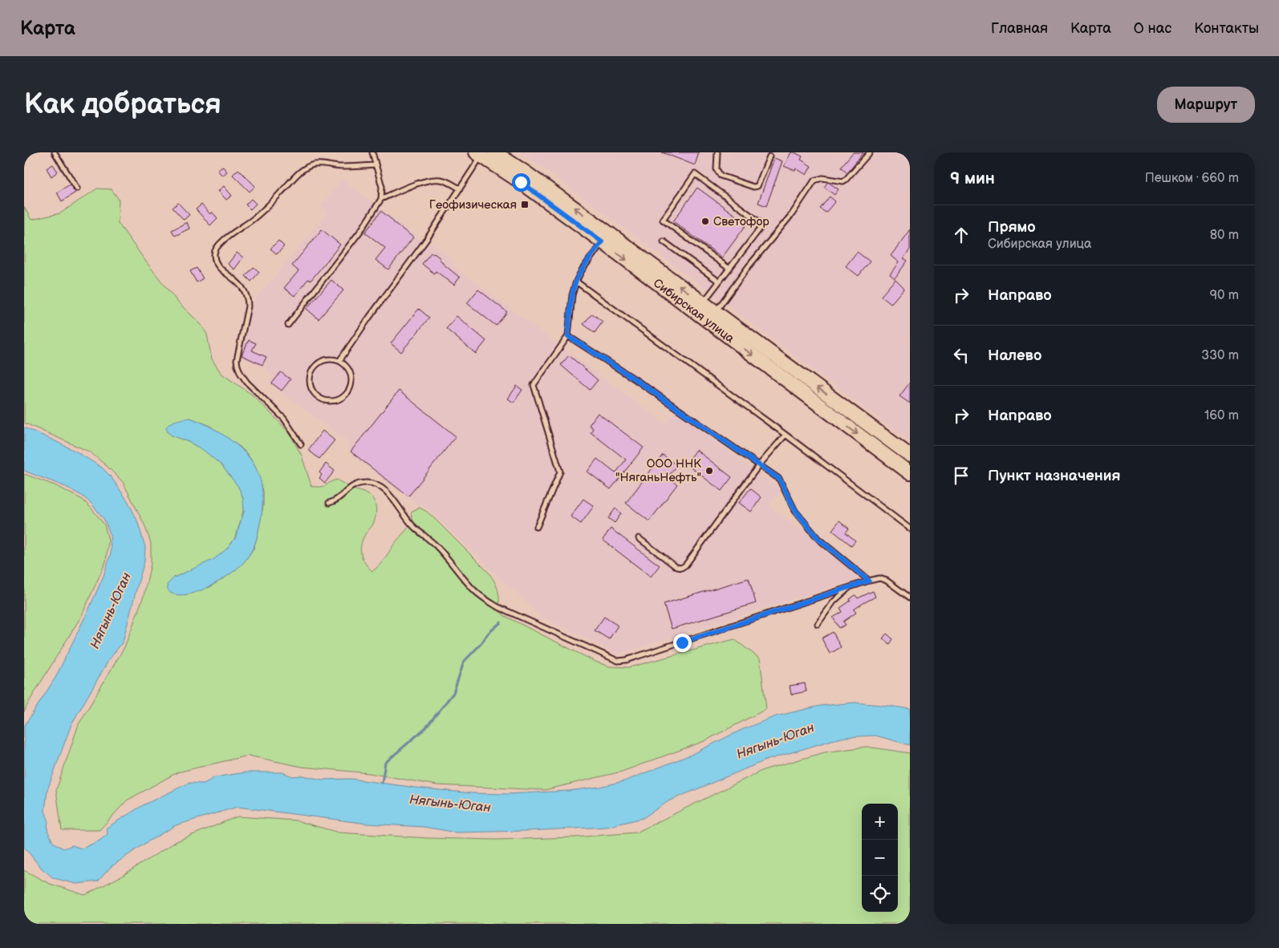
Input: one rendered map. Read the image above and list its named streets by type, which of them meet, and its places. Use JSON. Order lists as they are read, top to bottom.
{
  "streets": {
    "main road": ["Сибирская улица"]
  },
  "water": ["Нягынь-Юган"],
  "places": {
    "transit": ["Геофизическая"],
    "other": ["Светофор", "ООО ННК \"НяганьНефть\""]
  },
  "page": {
    "header": "Карта",
    "nav": [
      "Главная",
      "Карта",
      "О нас",
      "Контакты"
    ],
    "buttons": "Маршрут",
    "title": "Как добраться",
    "heading": ["9 мин", "Пешком · 660 m"],
    "list": [
      ["Прямо", "Сибирская улица", "80 m"],
      ["Направо", "90 m"],
      ["Налево", "330 m"],
      ["Направо", "160 m"],
      "Пункт назначения"
    ],
    "map_buttons": ["+", "−"]
  }
}
